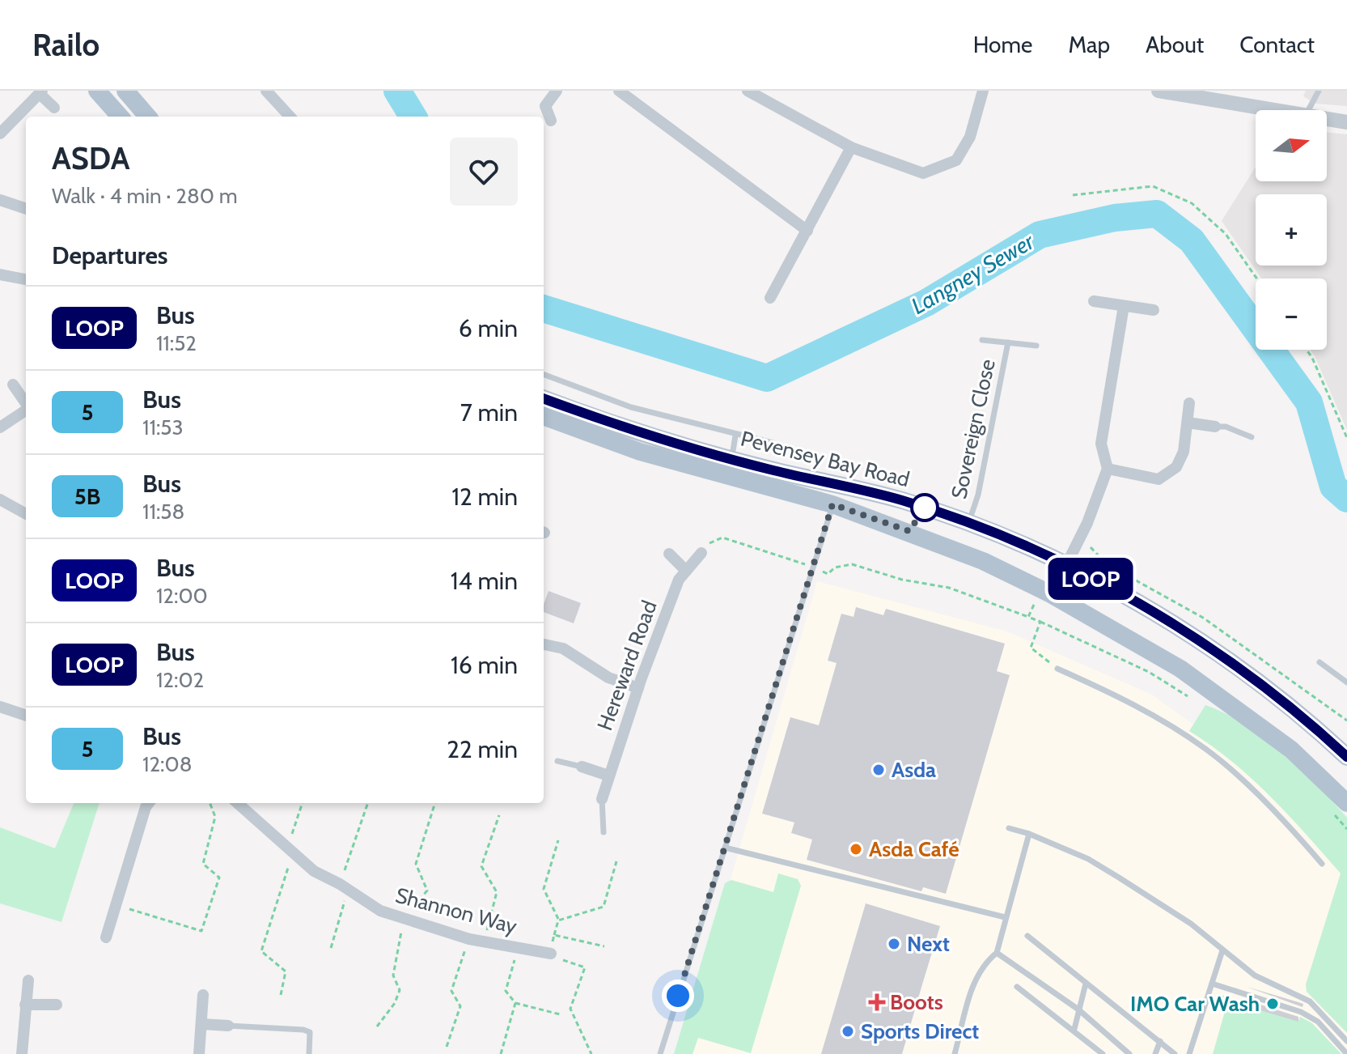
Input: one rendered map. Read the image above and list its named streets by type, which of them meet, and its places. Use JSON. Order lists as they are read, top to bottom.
{
  "streets": {
    "main road": ["Pevensey Bay Road"],
    "street": ["Hereward Road", "Shannon Way"],
    "lane": ["Sovereign Close"]
  },
  "crossings": [
    ["Sovereign Close", "Pevensey Bay Road"]
  ],
  "water": ["Langney Sewer"],
  "places": {
    "other": [
      "Asda",
      "Asda Café",
      "Next",
      "IMO Car Wash",
      "Sports Direct"
    ],
    "health": ["Boots"]
  },
  "lines": ["bus line LOOP"],
  "north": "right",
  "page": {
    "header": "Railo",
    "nav": [
      "Home",
      "Map",
      "About",
      "Contact"
    ],
    "on_map": "LOOP",
    "map_buttons": ["+", "−"],
    "heading": [
      ["ASDA", "Walk · 4 min · 280 m"],
      "Departures"
    ],
    "list": [
      {
        "mark": "LOOP",
        "name": "Bus",
        "note": "11:52",
        "value": "6 min"
      },
      {
        "mark": "5",
        "name": "Bus",
        "note": "11:53",
        "value": "7 min"
      },
      {
        "mark": "5B",
        "name": "Bus",
        "note": "11:58",
        "value": "12 min"
      },
      {
        "mark": "LOOP",
        "name": "Bus",
        "note": "12:00",
        "value": "14 min"
      },
      {
        "mark": "LOOP",
        "name": "Bus",
        "note": "12:02",
        "value": "16 min"
      },
      {
        "mark": "5",
        "name": "Bus",
        "note": "12:08",
        "value": "22 min"
      }
    ]
  }
}
